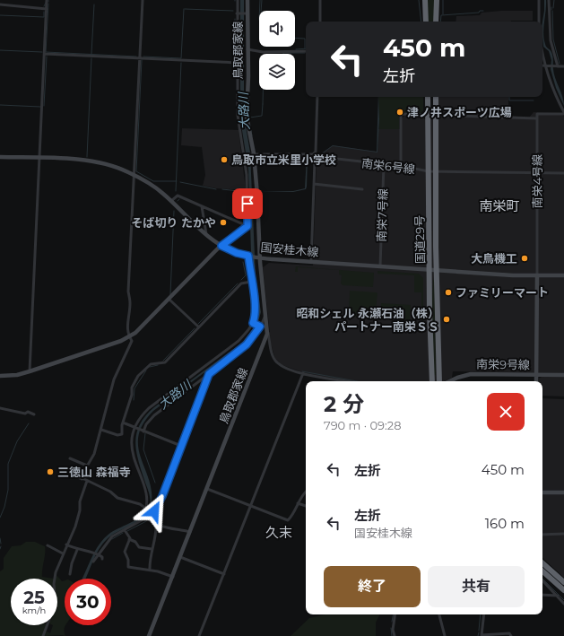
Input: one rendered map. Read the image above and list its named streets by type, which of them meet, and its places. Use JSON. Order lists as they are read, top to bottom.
{
  "streets": {
    "highway": ["国道29号"],
    "main road": ["鳥取郡家線", "国安桂木線", "南栄9号線"],
    "street": ["南栄6号線", "南栄4号線", "南栄7号線"]
  },
  "crossings": [
    ["鳥取郡家線", "国安桂木線"],
    ["南栄6号線", "南栄4号線"],
    ["南栄6号線", "南栄7号線"],
    ["南栄6号線", "国道29号"],
    ["南栄6号線", "国安桂木線"],
    ["南栄4号線", "国安桂木線"],
    ["南栄7号線", "国安桂木線"],
    ["国道29号", "国安桂木線"]
  ],
  "districts": ["南栄町", "久末"],
  "water": ["大路川"],
  "places": [
    "津ノ井スポーツ広場",
    "鳥取市立米里小学校",
    "そば切り たかや",
    "大鳥機工",
    "ファミリーマート",
    "昭和シェル 永瀬石油（株） パートナー南栄ＳＳ",
    "三徳山 森福寺"
  ],
  "page": {
    "turn": ["450 m", "左折"],
    "heading": ["2 分", "790 m · 09:28"],
    "list": [
      {
        "name": "左折",
        "value": "450 m"
      },
      {
        "name": "左折",
        "note": "国安桂木線",
        "value": "160 m"
      }
    ],
    "buttons": ["終了", "共有"],
    "speed": "25 km/h",
    "limit": "30"
  }
}
